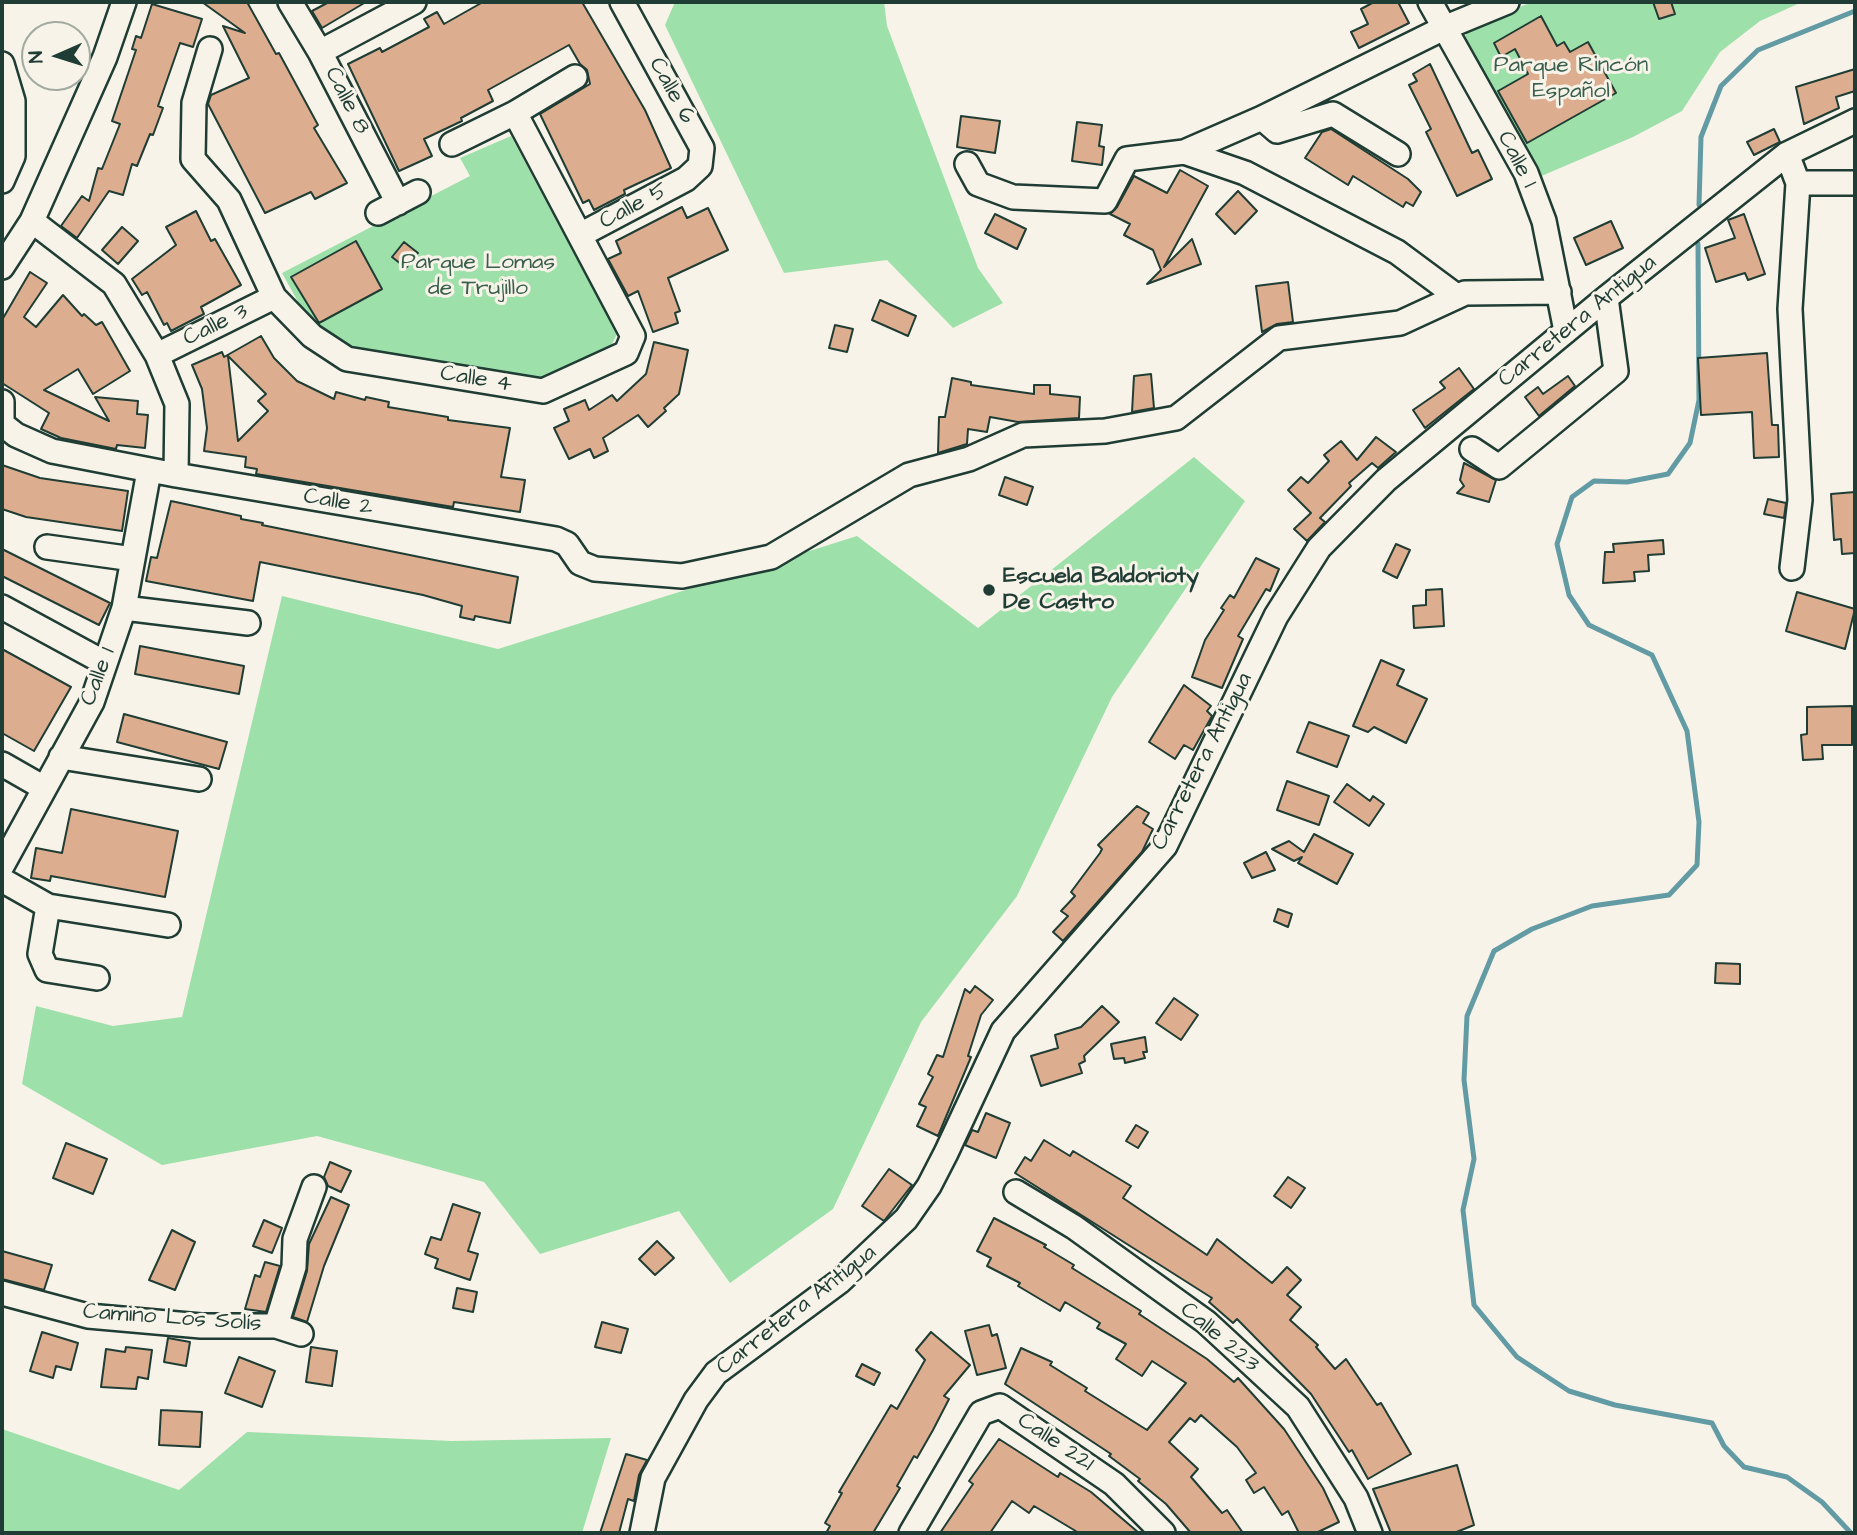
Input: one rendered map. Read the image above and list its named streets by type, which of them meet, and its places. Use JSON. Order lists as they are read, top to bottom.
{
  "streets": {
    "street": [
      "Calle 6",
      "Calle 8",
      "Calle 1",
      "Calle 5",
      "Carretera Antigua",
      "Calle 3",
      "Calle 4",
      "Calle 2",
      "Camino Los Solís",
      "Calle 223",
      "Calle 221"
    ]
  },
  "crossings": [
    ["Calle 6", "Calle 5"],
    ["Calle 1", "Carretera Antigua"],
    ["Calle 1", "Calle 2"],
    ["Calle 5", "Calle 4"],
    ["Calle 3", "Calle 4"]
  ],
  "parks": ["Parque Rincón Español", "Parque Lomas de Trujillo"],
  "places": ["Escuela Baldorioty De Castro"],
  "north": "left"
}
